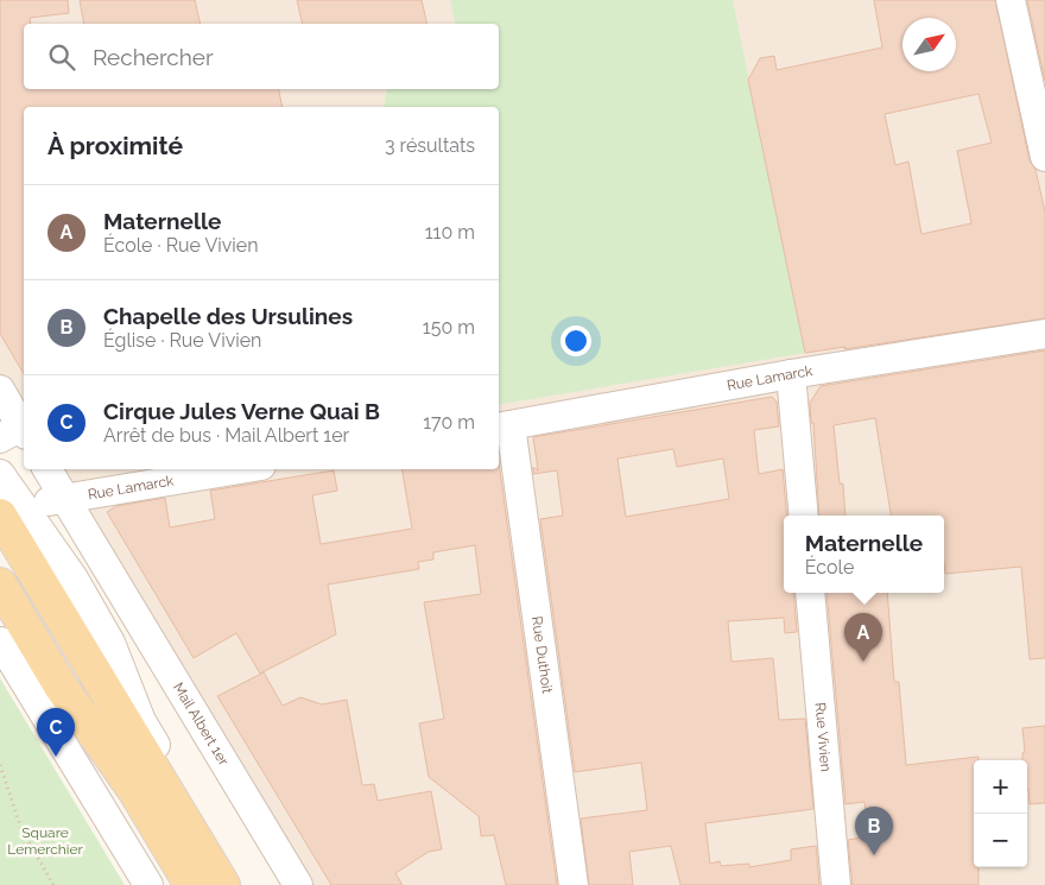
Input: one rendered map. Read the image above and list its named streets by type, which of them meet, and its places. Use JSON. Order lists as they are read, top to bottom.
{
  "streets": {
    "street": [
      "Rue Lamarck",
      "Rue Duthoit",
      "Mail Albert 1er",
      "Rue Vivien"
    ]
  },
  "crossings": [
    ["Rue Lamarck", "Rue Duthoit"],
    ["Rue Lamarck", "Mail Albert 1er"]
  ],
  "parks": ["Square Lemerchier"],
  "north": "top right",
  "page": {
    "search": "Rechercher",
    "heading": ["À proximité", "3 résultats"],
    "list": [
      {
        "mark": "A",
        "name": "Maternelle",
        "note": "École · Rue Vivien",
        "value": "110 m"
      },
      {
        "mark": "B",
        "name": "Chapelle des Ursulines",
        "note": "Église · Rue Vivien",
        "value": "150 m"
      },
      {
        "mark": "C",
        "name": "Cirque Jules Verne Quai B",
        "note": "Arrêt de bus · Mail Albert 1er",
        "value": "170 m"
      }
    ],
    "popup": ["Maternelle", "École"],
    "pins": ["A", "C", "B"],
    "map_buttons": ["+", "−"]
  }
}
